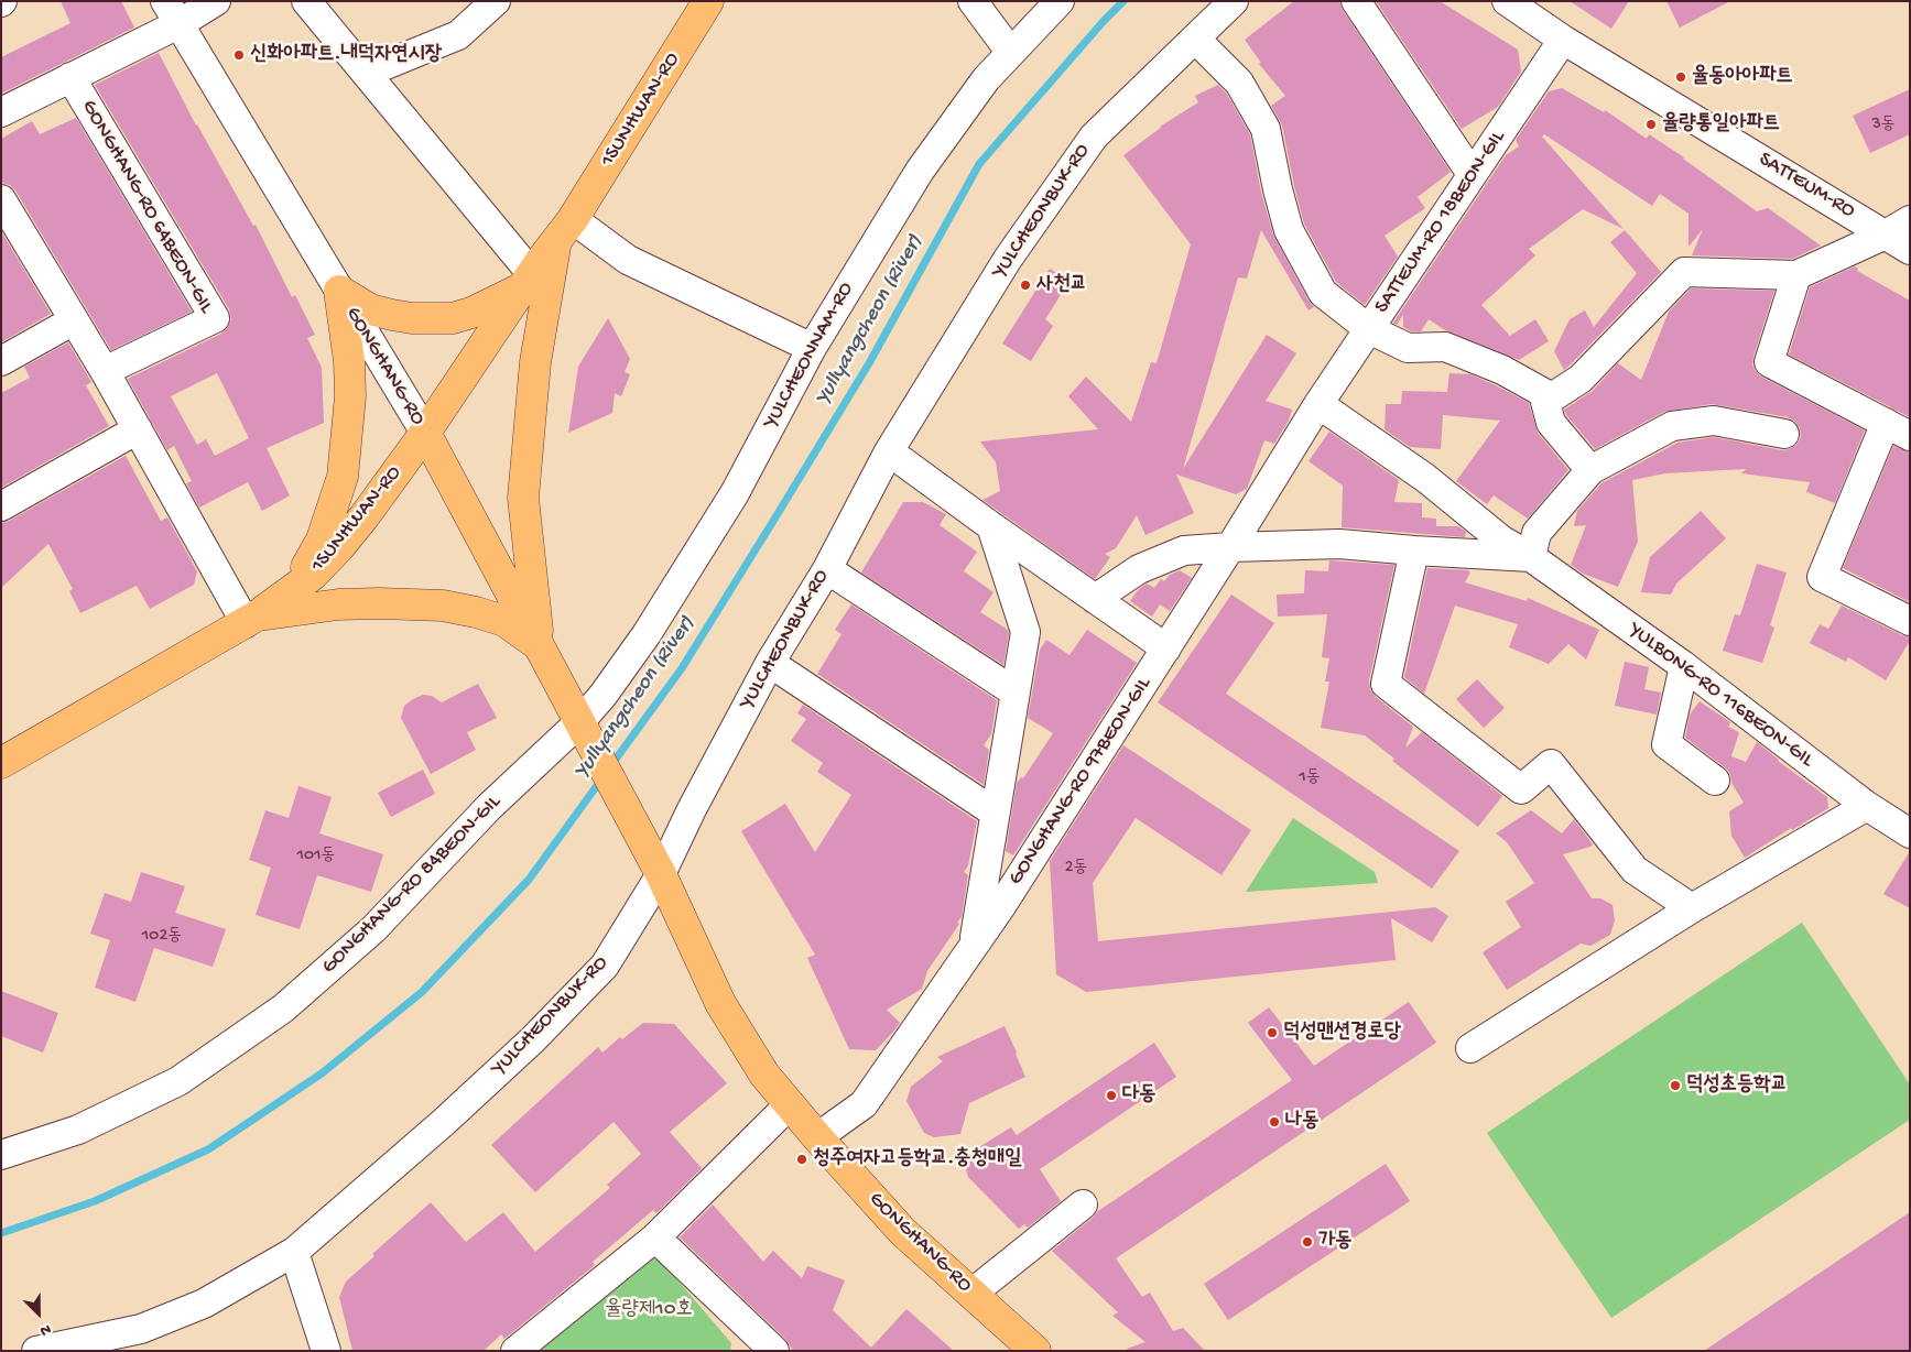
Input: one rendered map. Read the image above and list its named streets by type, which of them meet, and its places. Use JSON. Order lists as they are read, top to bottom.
{
  "streets": {
    "main road": ["1SUNHWAN-RO", "GONGHANG-RO"],
    "street": [
      "SATTEUM-RO",
      "GONGHANG-RO 64BEON-GIL",
      "YULCHEONBUK-RO",
      "SATTEUM-RO 18BEON-GIL",
      "YULCHEONNAM-RO",
      "YULBONG-RO 116BEON-GIL",
      "GONGHANG-RO 97BEON-GIL",
      "GONGHANG-RO 84BEON-GIL"
    ]
  },
  "crossings": [
    ["1SUNHWAN-RO", "GONGHANG-RO"],
    ["SATTEUM-RO", "SATTEUM-RO 18BEON-GIL"],
    ["GONGHANG-RO 64BEON-GIL", "GONGHANG-RO"],
    ["YULCHEONBUK-RO", "GONGHANG-RO"],
    ["SATTEUM-RO 18BEON-GIL", "YULBONG-RO 116BEON-GIL"],
    ["SATTEUM-RO 18BEON-GIL", "GONGHANG-RO 97BEON-GIL"],
    ["YULCHEONNAM-RO", "GONGHANG-RO"],
    ["YULCHEONNAM-RO", "GONGHANG-RO 84BEON-GIL"],
    ["GONGHANG-RO", "GONGHANG-RO 97BEON-GIL"],
    ["GONGHANG-RO", "GONGHANG-RO 84BEON-GIL"],
    ["YULBONG-RO 116BEON-GIL", "GONGHANG-RO 97BEON-GIL"]
  ],
  "water": ["Yullyangcheon (River)"],
  "parks": ["율량제10호"],
  "places": [
    "신화아파트.내덕자연시장",
    "율동아아파트",
    "율량통일아파트",
    "사천교",
    "덕성맨션경로당",
    "덕성초등학교",
    "다동",
    "나동",
    "청주여자고등학교.충청매일",
    "가동"
  ],
  "house_numbers": [
    "3동",
    "1동",
    "101동",
    "2동",
    "102동"
  ],
  "north": "bottom right"
}
